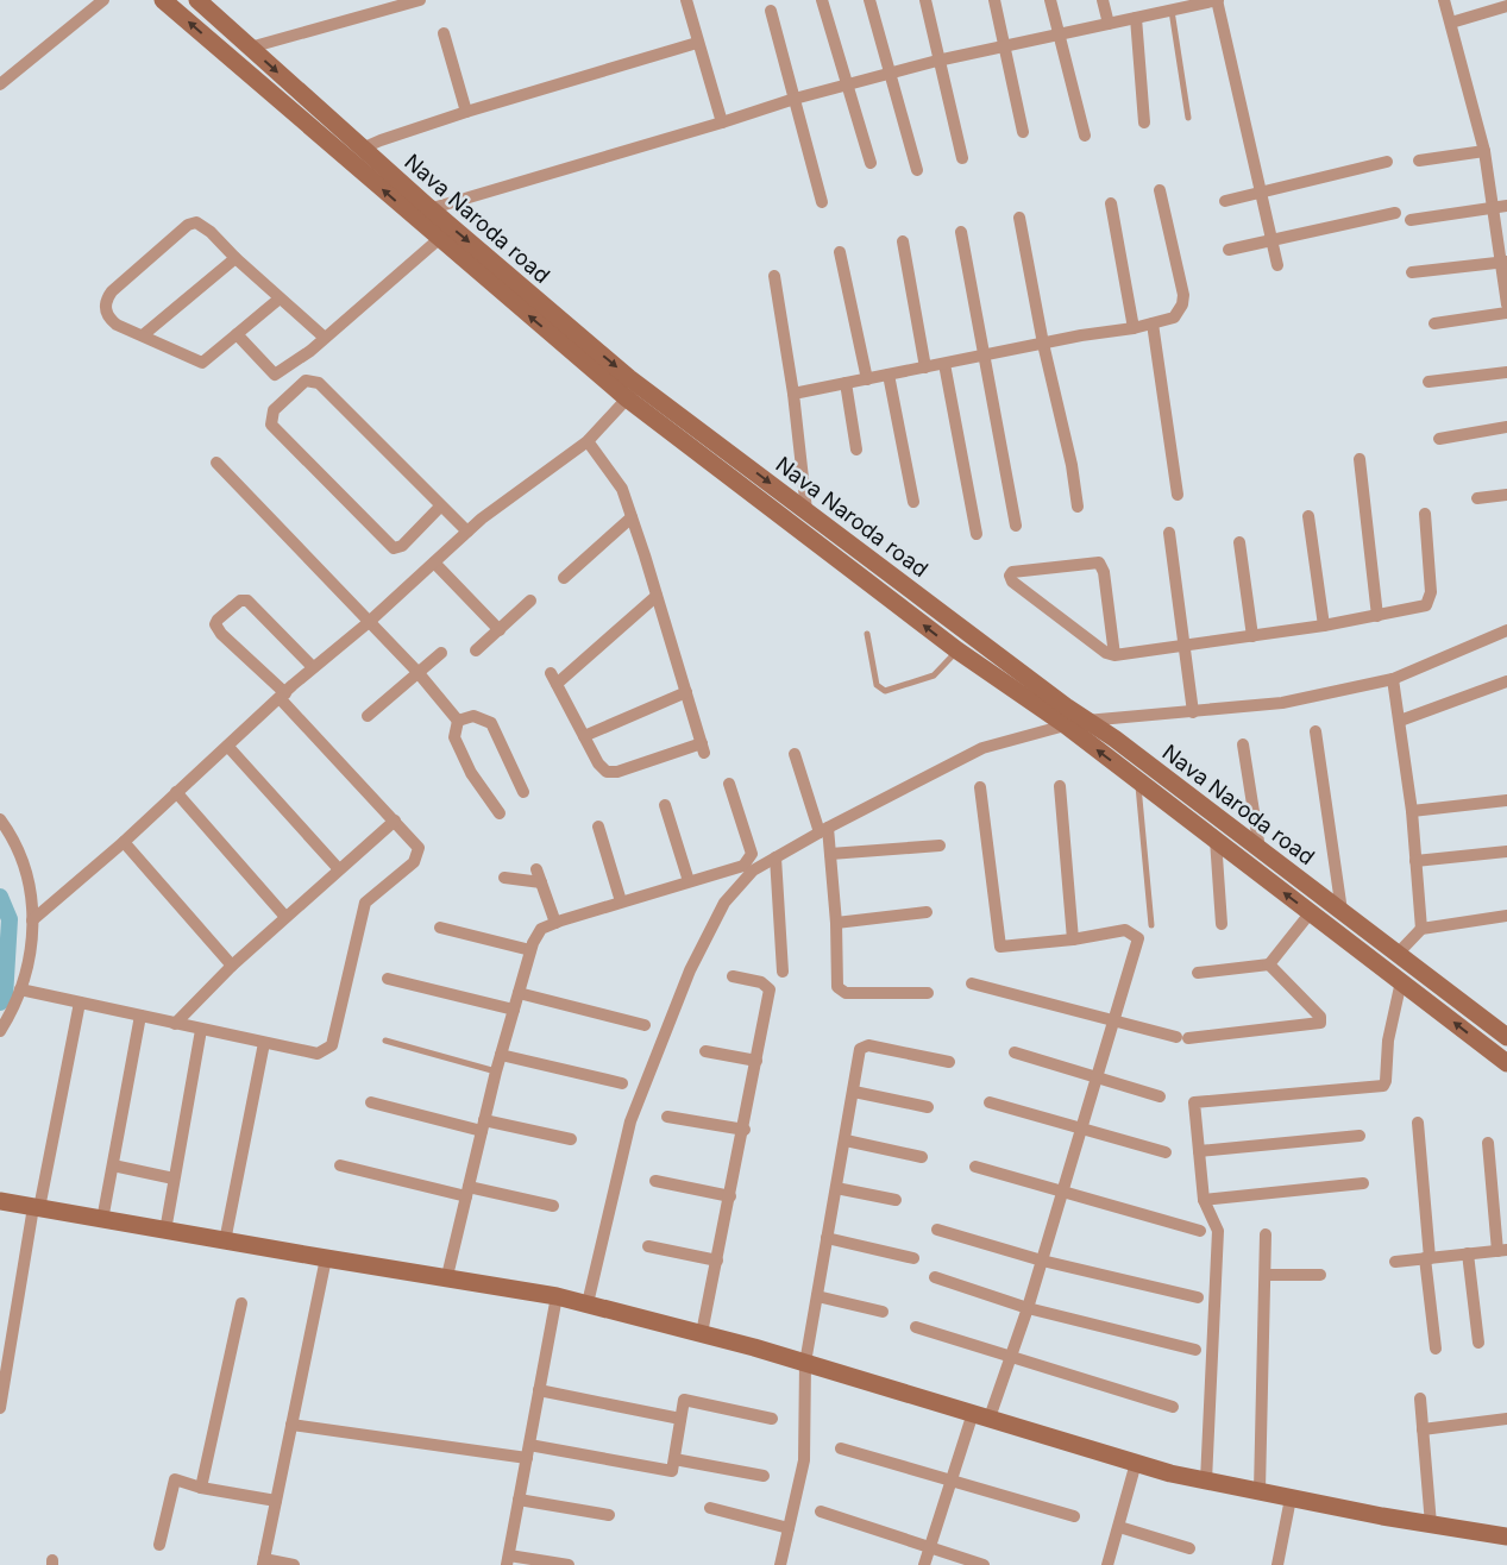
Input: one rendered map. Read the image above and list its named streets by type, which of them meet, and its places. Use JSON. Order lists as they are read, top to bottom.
{
  "streets": {
    "street": ["Nava Naroda road"]
  }
}
